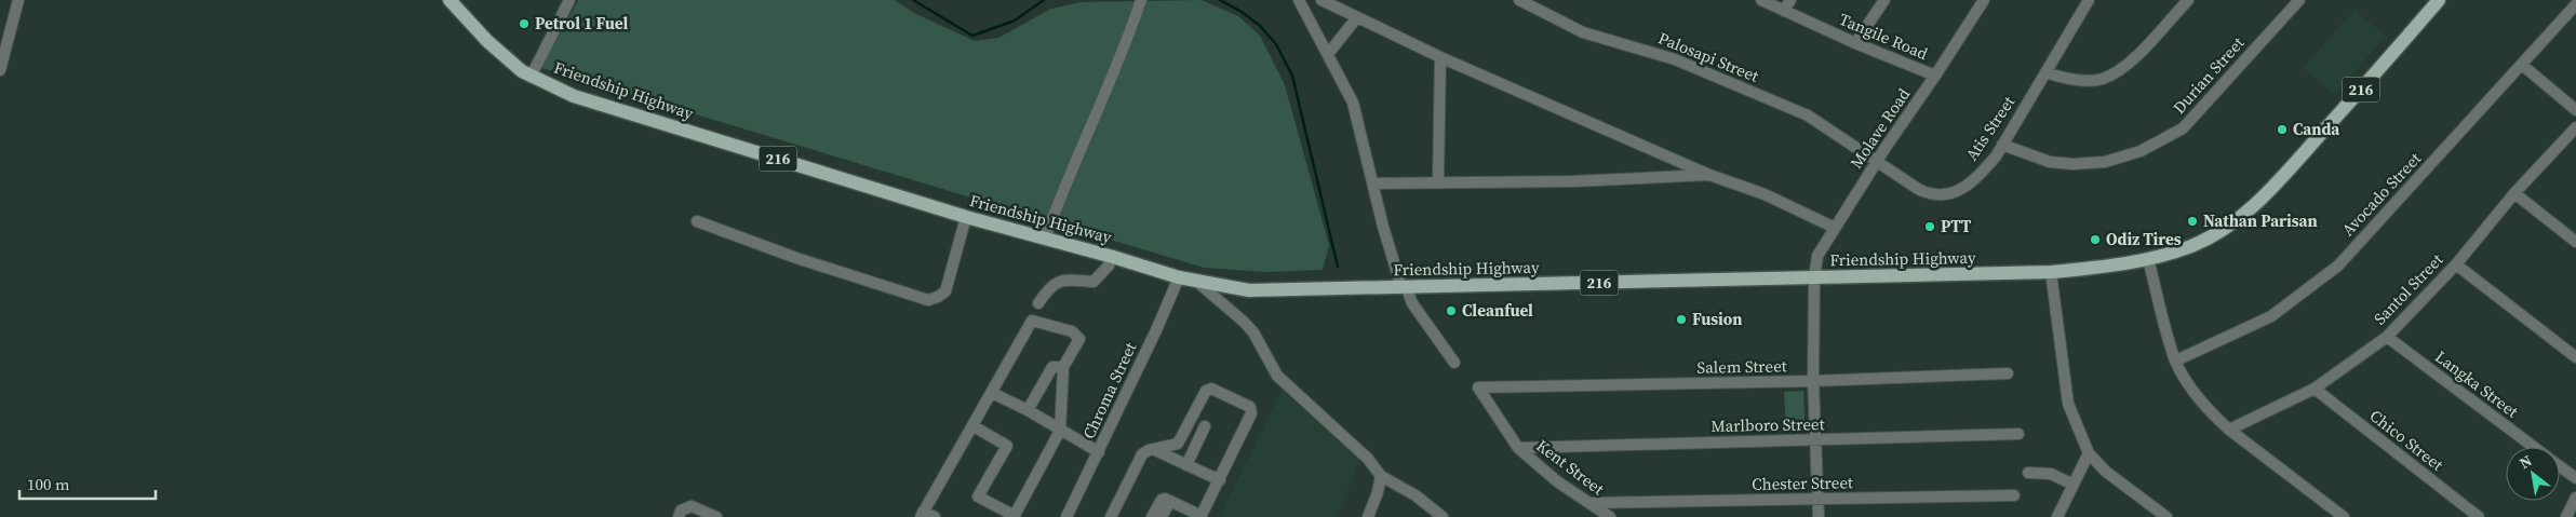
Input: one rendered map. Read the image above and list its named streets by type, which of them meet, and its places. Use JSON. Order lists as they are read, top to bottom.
{
  "streets": {
    "main road": ["216", "Friendship Highway"],
    "street": [
      "Tangile Road",
      "Palosapi Street",
      "Durian Street",
      "Molave Road",
      "Atis Street",
      "Avocado Street",
      "Santol Street",
      "Salem Street",
      "Langka Street",
      "Chroma Street",
      "Marlboro Street",
      "Chico Street",
      "Kent Street",
      "Chester Street"
    ]
  },
  "crossings": [
    ["Tangile Road", "Molave Road"],
    ["Palosapi Street", "Molave Road"],
    ["Palosapi Street", "Atis Street"],
    ["Durian Street", "Atis Street"],
    ["Friendship Highway", "Molave Road"],
    ["Friendship Highway", "Chroma Street"],
    ["Molave Road", "Atis Street"],
    ["Molave Road", "Salem Street"],
    ["Molave Road", "Marlboro Street"],
    ["Molave Road", "Chester Street"],
    ["Santol Street", "Langka Street"],
    ["Santol Street", "Chico Street"],
    ["Salem Street", "Kent Street"],
    ["Marlboro Street", "Kent Street"],
    ["Kent Street", "Chester Street"]
  ],
  "places": [
    "Petrol 1 Fuel",
    "Canda",
    "Nathan Parisan",
    "PTT",
    "Odiz Tires",
    "Cleanfuel",
    "Fusion"
  ],
  "scale_bar": "100 m",
  "north": "top left"
}
